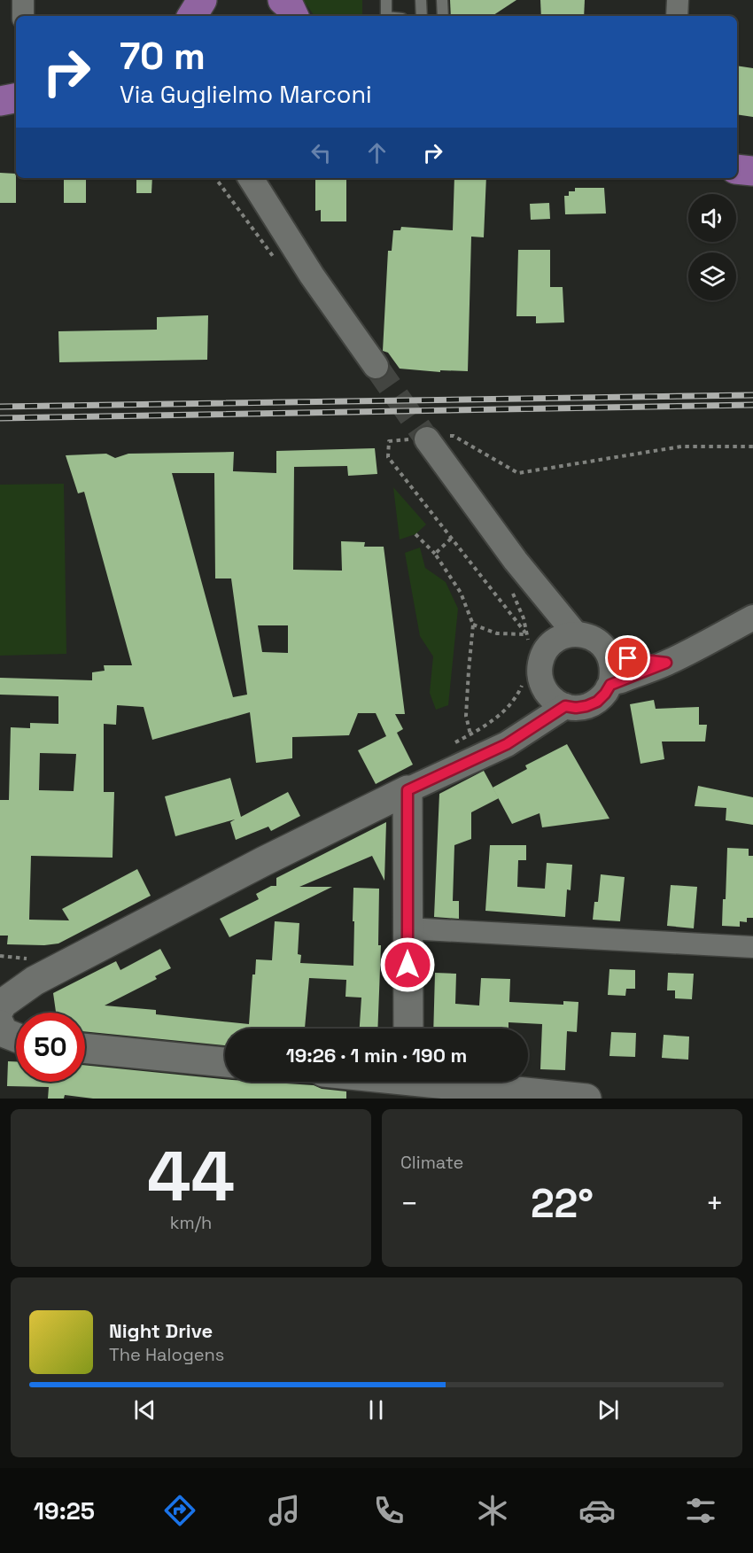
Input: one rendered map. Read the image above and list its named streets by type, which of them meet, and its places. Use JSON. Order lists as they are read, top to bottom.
{
  "page": {
    "turn": ["70 m", "Via Guglielmo Marconi"],
    "limit": "50",
    "trip": "19:26 · 1 min · 190 m",
    "tile": [
      ["44", "km/h"],
      "Climate"
    ],
    "heat": ["−", "22°", "+"],
    "song": ["Night Drive", "The Halogens"],
    "tabs": "19:25"
  }
}
